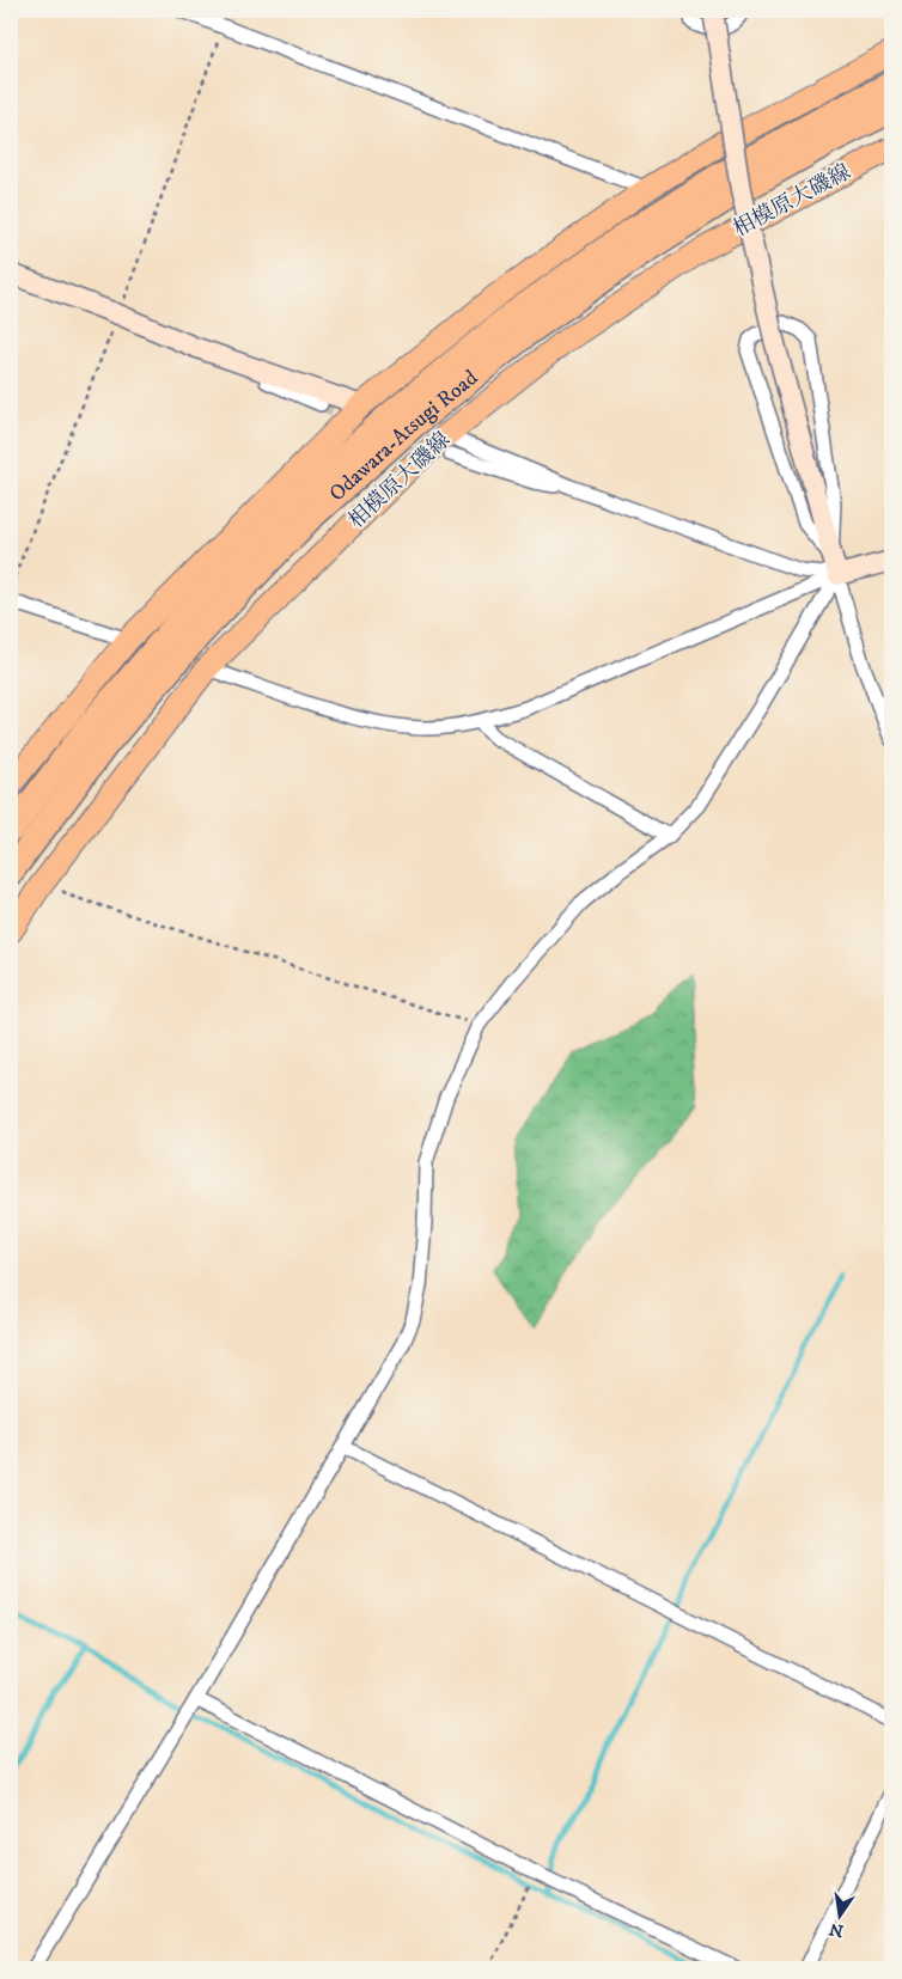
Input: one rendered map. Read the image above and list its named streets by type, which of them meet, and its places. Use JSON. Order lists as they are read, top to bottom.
{
  "streets": {
    "highway": ["Odawara-Atsugi Road"],
    "main road": ["相模原大磯線"]
  },
  "north": "bottom"
}
